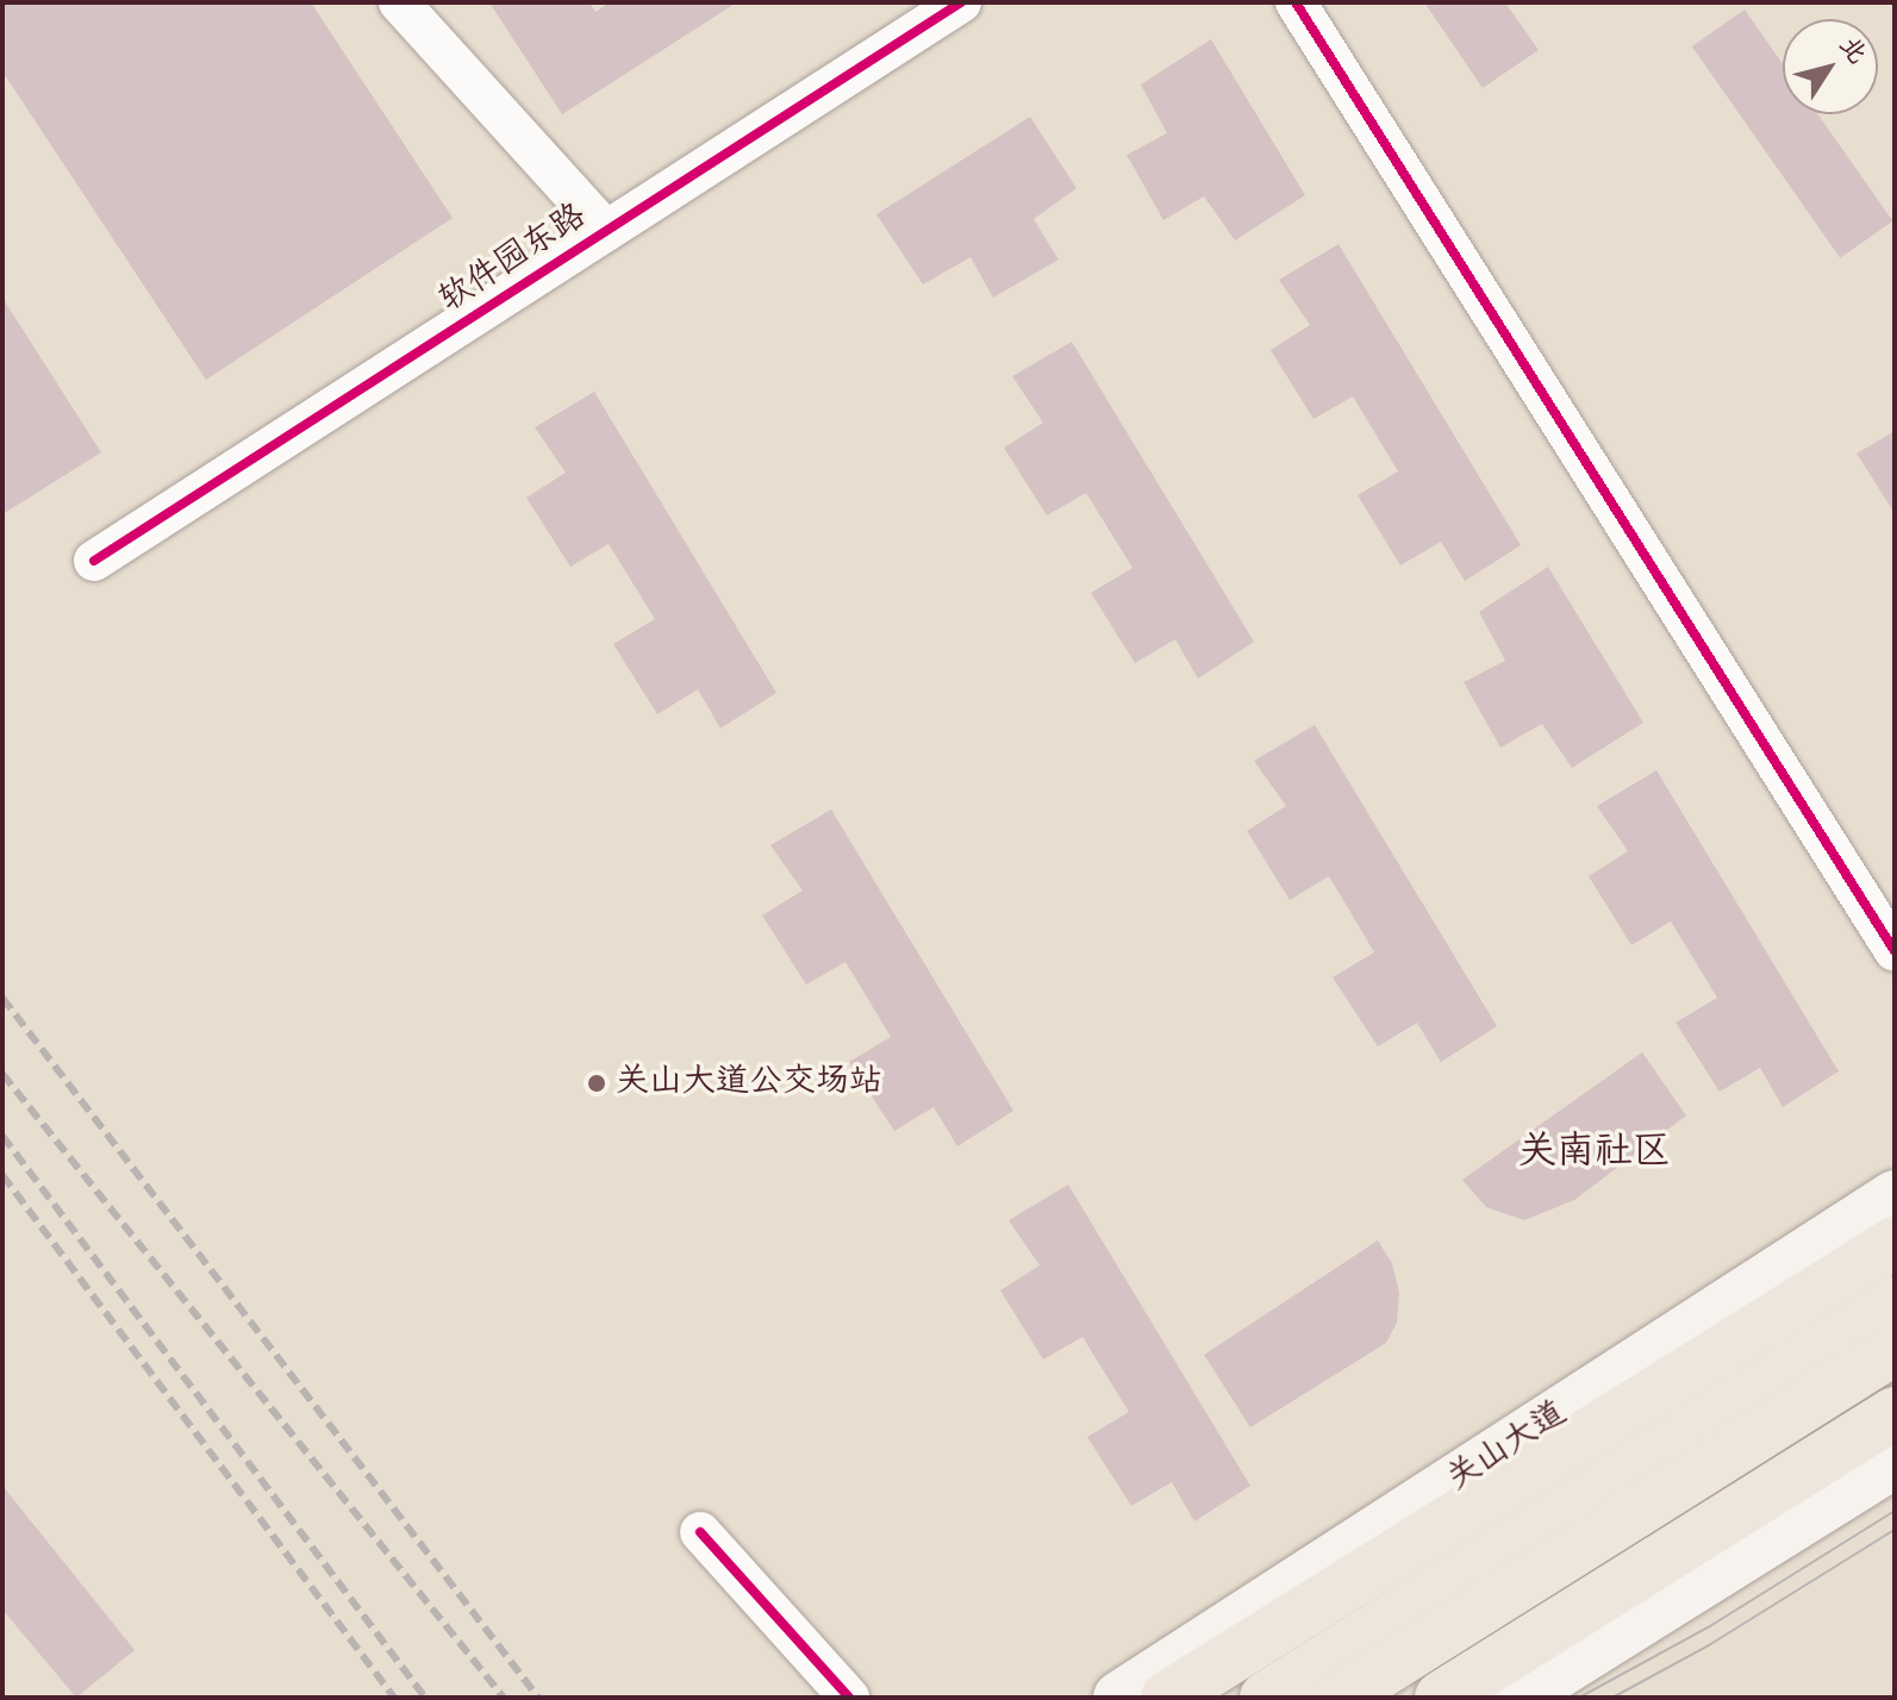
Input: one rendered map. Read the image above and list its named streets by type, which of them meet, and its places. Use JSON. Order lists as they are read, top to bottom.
{
  "streets": {
    "main road": ["关山大道"],
    "street": ["软件园东路"]
  },
  "districts": ["关南社区"],
  "places": ["关山大道公交场站"],
  "north": "top right"
}
